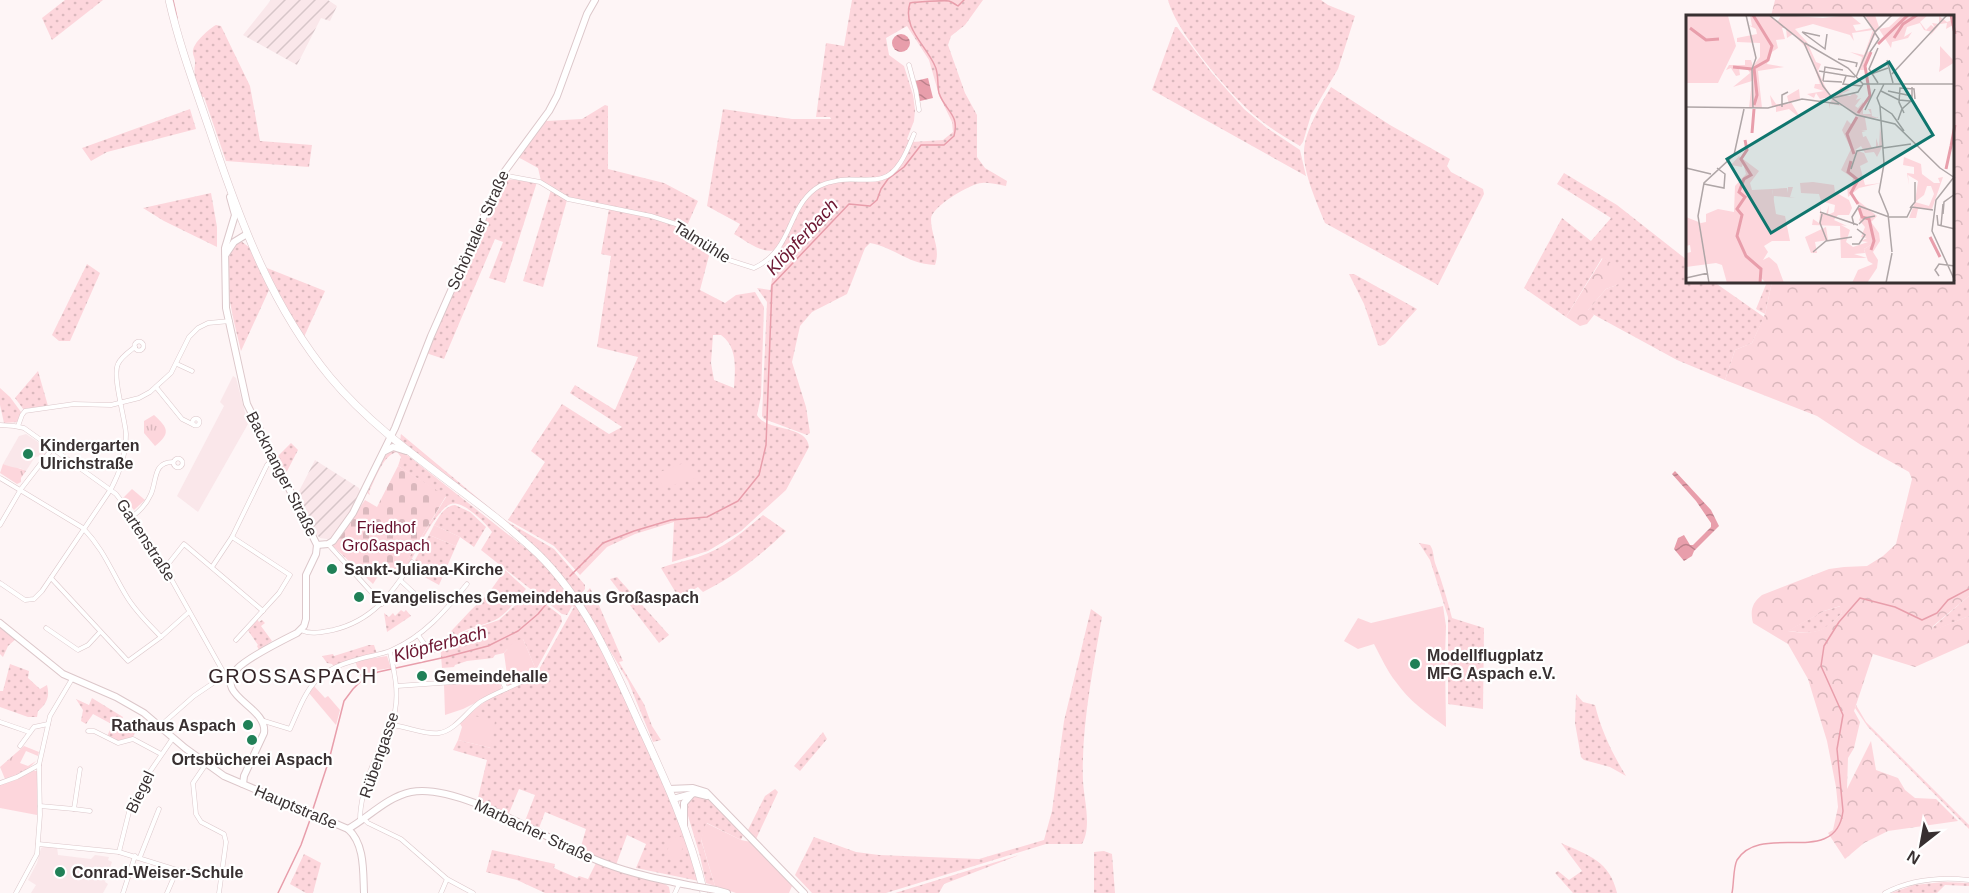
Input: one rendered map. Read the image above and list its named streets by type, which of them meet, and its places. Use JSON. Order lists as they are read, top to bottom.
{
  "streets": {
    "street": [
      "Schöntaler Straße",
      "Talmühle",
      "Backnanger Straße",
      "Gartenstraße",
      "Rübengasse",
      "Biegel",
      "Hauptstraße",
      "Marbacher Straße"
    ]
  },
  "crossings": [
    ["Schöntaler Straße", "Talmühle"],
    ["Rübengasse", "Marbacher Straße"],
    ["Biegel", "Hauptstraße"],
    ["Hauptstraße", "Marbacher Straße"]
  ],
  "districts": ["GROSSASPACH"],
  "water": ["Klöpferbach"],
  "parks": ["Friedhof Großaspach"],
  "places": [
    "Kindergarten Ulrichstraße",
    "Sankt-Juliana-Kirche",
    "Evangelisches Gemeindehaus Großaspach",
    "Modellflugplatz MFG Aspach e.V.",
    "Gemeindehalle",
    "Rathaus Aspach",
    "Ortsbücherei Aspach",
    "Conrad-Weiser-Schule"
  ],
  "north": "bottom left"
}
